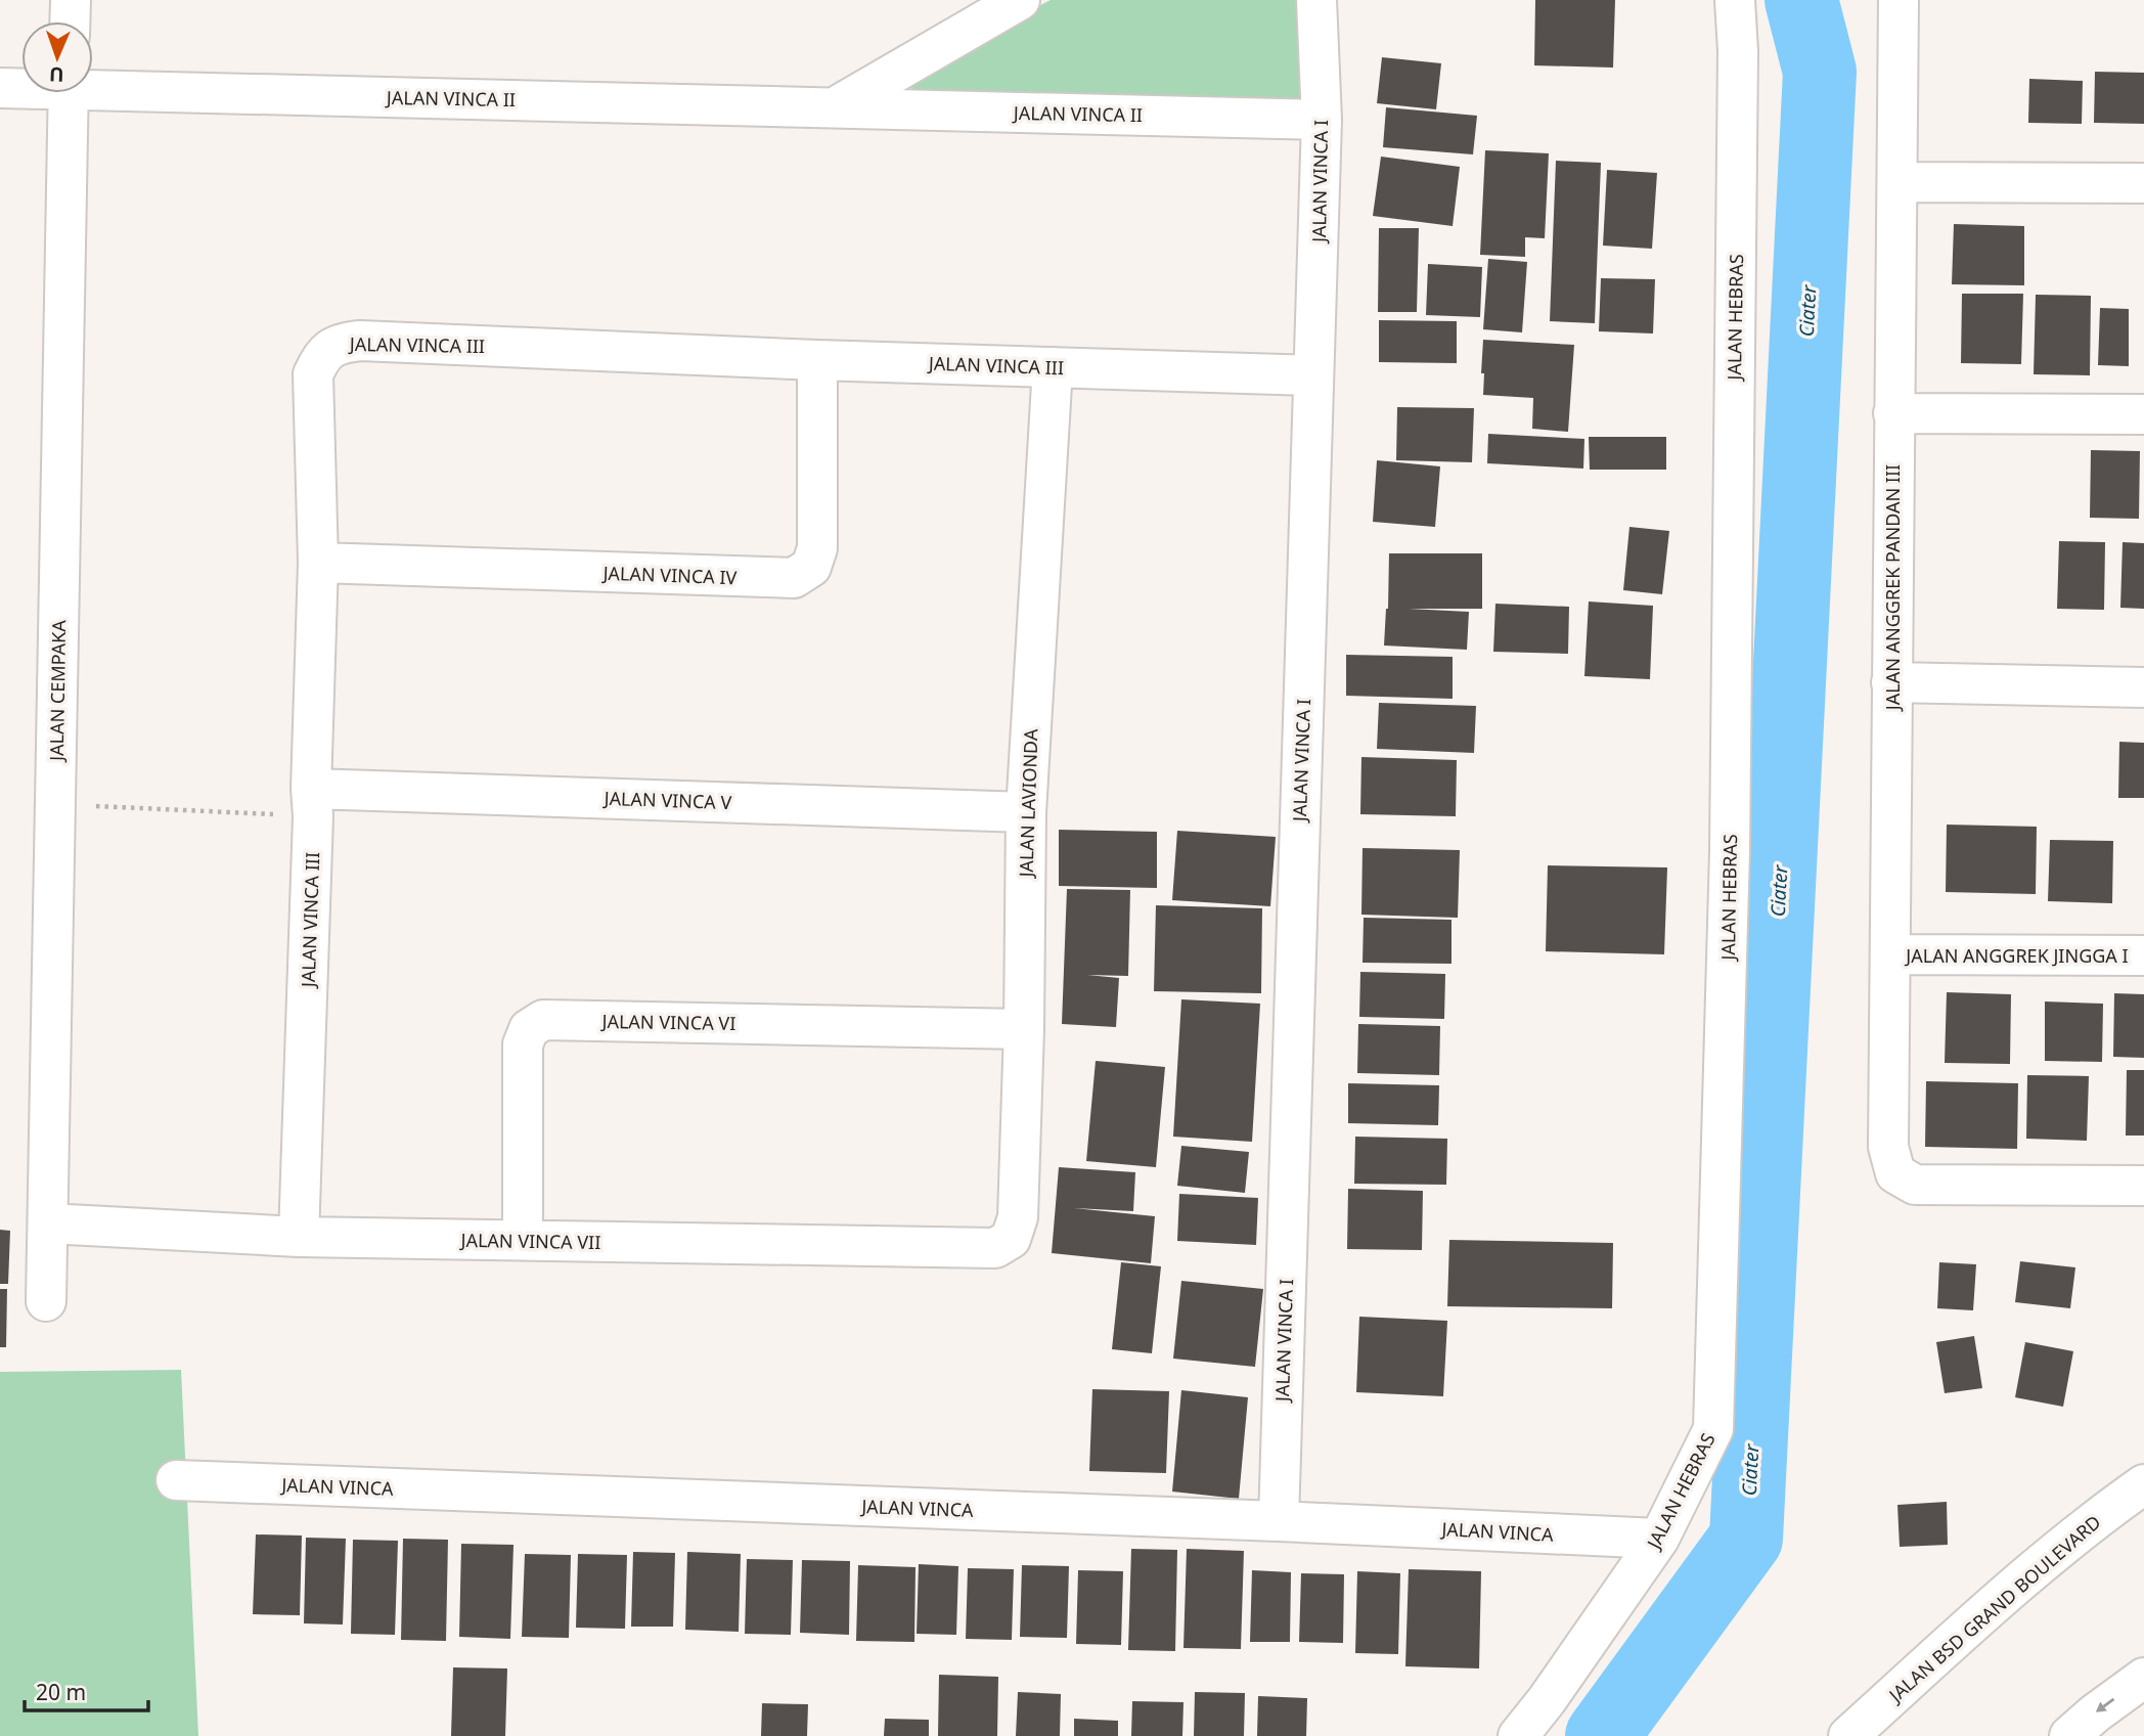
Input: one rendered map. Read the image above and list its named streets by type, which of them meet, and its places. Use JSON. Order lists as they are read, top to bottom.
{
  "streets": {
    "street": [
      "JALAN VINCA II",
      "JALAN VINCA I",
      "JALAN HEBRAS",
      "JALAN VINCA III",
      "JALAN VINCA IV",
      "JALAN ANGGREK PANDAN III",
      "JALAN CEMPAKA",
      "JALAN VINCA V",
      "JALAN LAVIONDA",
      "JALAN ANGGREK JINGGA I",
      "JALAN VINCA VI",
      "JALAN VINCA VII",
      "JALAN VINCA",
      "JALAN BSD GRAND BOULEVARD"
    ]
  },
  "crossings": [
    ["JALAN VINCA II", "JALAN VINCA I"],
    ["JALAN VINCA I", "JALAN VINCA III"],
    ["JALAN VINCA I", "JALAN VINCA"],
    ["JALAN HEBRAS", "JALAN VINCA"],
    ["JALAN VINCA III", "JALAN VINCA IV"],
    ["JALAN VINCA III", "JALAN VINCA V"],
    ["JALAN VINCA III", "JALAN LAVIONDA"],
    ["JALAN VINCA III", "JALAN VINCA VII"],
    ["JALAN ANGGREK PANDAN III", "JALAN ANGGREK JINGGA I"],
    ["JALAN CEMPAKA", "JALAN VINCA VII"],
    ["JALAN VINCA V", "JALAN LAVIONDA"],
    ["JALAN LAVIONDA", "JALAN VINCA VI"],
    ["JALAN LAVIONDA", "JALAN VINCA VII"],
    ["JALAN VINCA VI", "JALAN VINCA VII"]
  ],
  "water": ["Ciater"],
  "scale_bar": "20 m",
  "north": "bottom"
}
